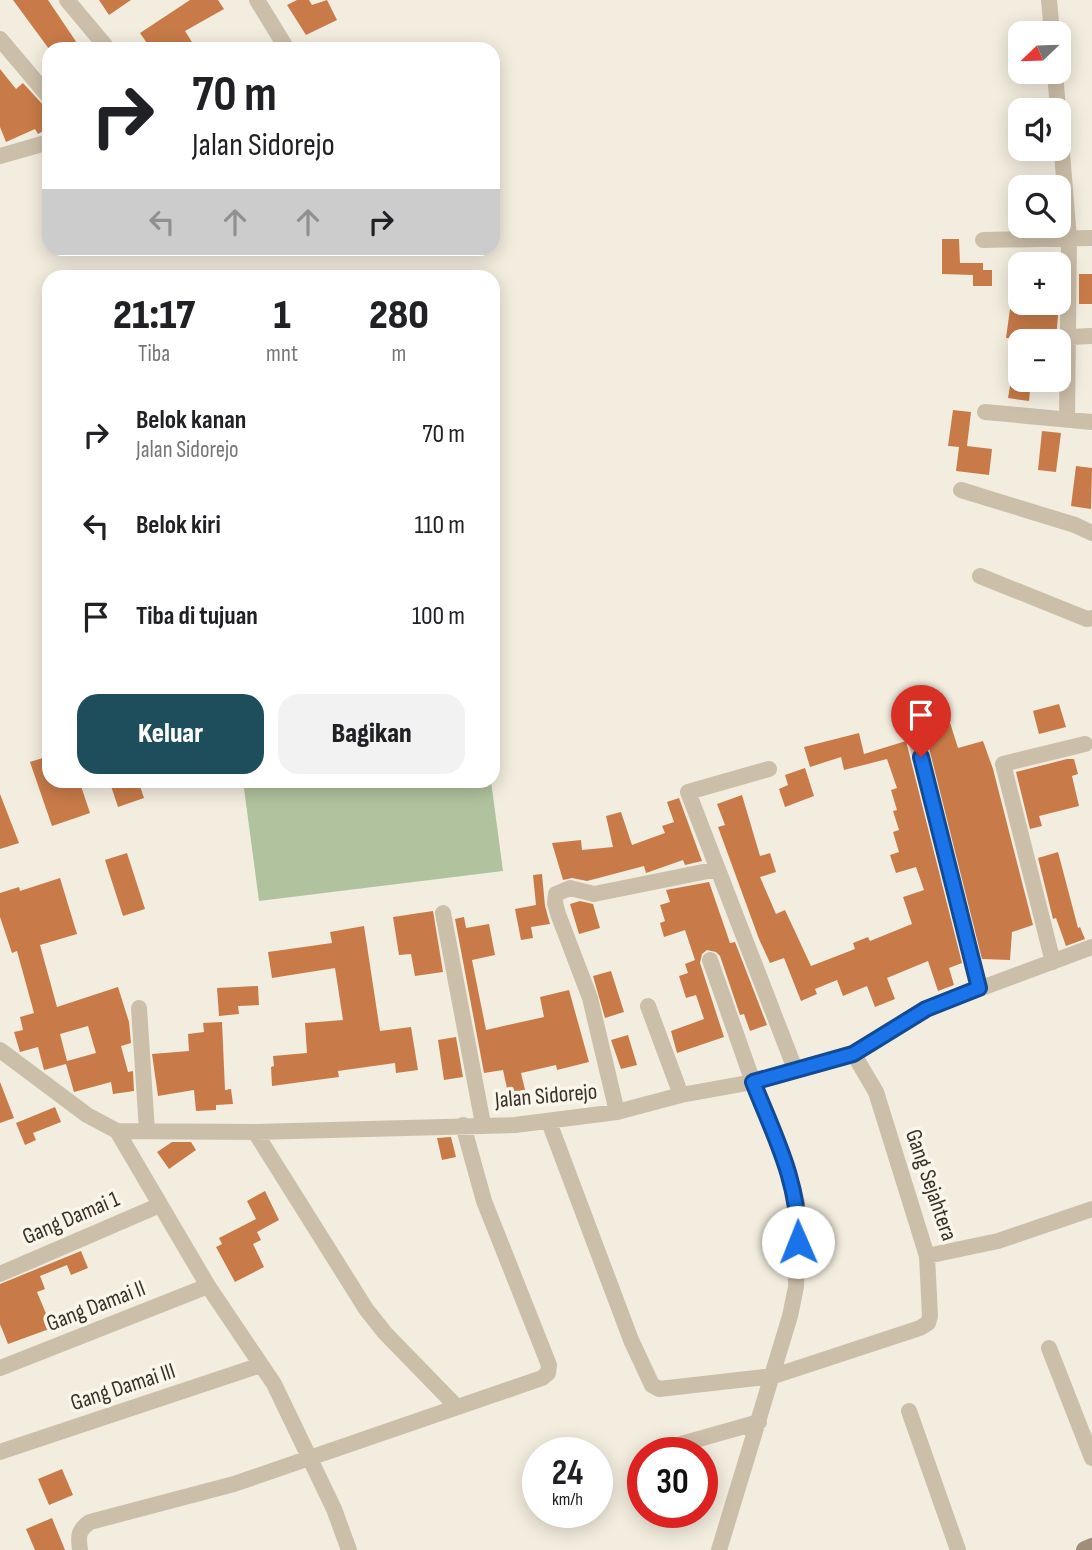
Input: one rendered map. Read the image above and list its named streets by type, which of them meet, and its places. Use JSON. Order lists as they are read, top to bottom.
{
  "streets": {
    "street": [
      "Jalan Sidorejo",
      "Gang Sejahtera",
      "Gang Damai 1",
      "Gang Damai II",
      "Gang Damai III"
    ]
  },
  "crossings": [
    ["Jalan Sidorejo", "Gang Sejahtera"]
  ],
  "north": "bottom left",
  "page": {
    "map_buttons": ["+", "−"],
    "turn": ["70 m", "Jalan Sidorejo"],
    "eta": [
      "21:17",
      "Tiba",
      "1",
      "mnt",
      "280",
      "m"
    ],
    "list": [
      {
        "name": "Belok kanan",
        "note": "Jalan Sidorejo",
        "value": "70 m"
      },
      {
        "name": "Belok kiri",
        "value": "110 m"
      },
      {
        "name": "Tiba di tujuan",
        "value": "100 m"
      }
    ],
    "buttons": ["Keluar", "Bagikan"],
    "speed": "24 km/h",
    "limit": "30"
  }
}
